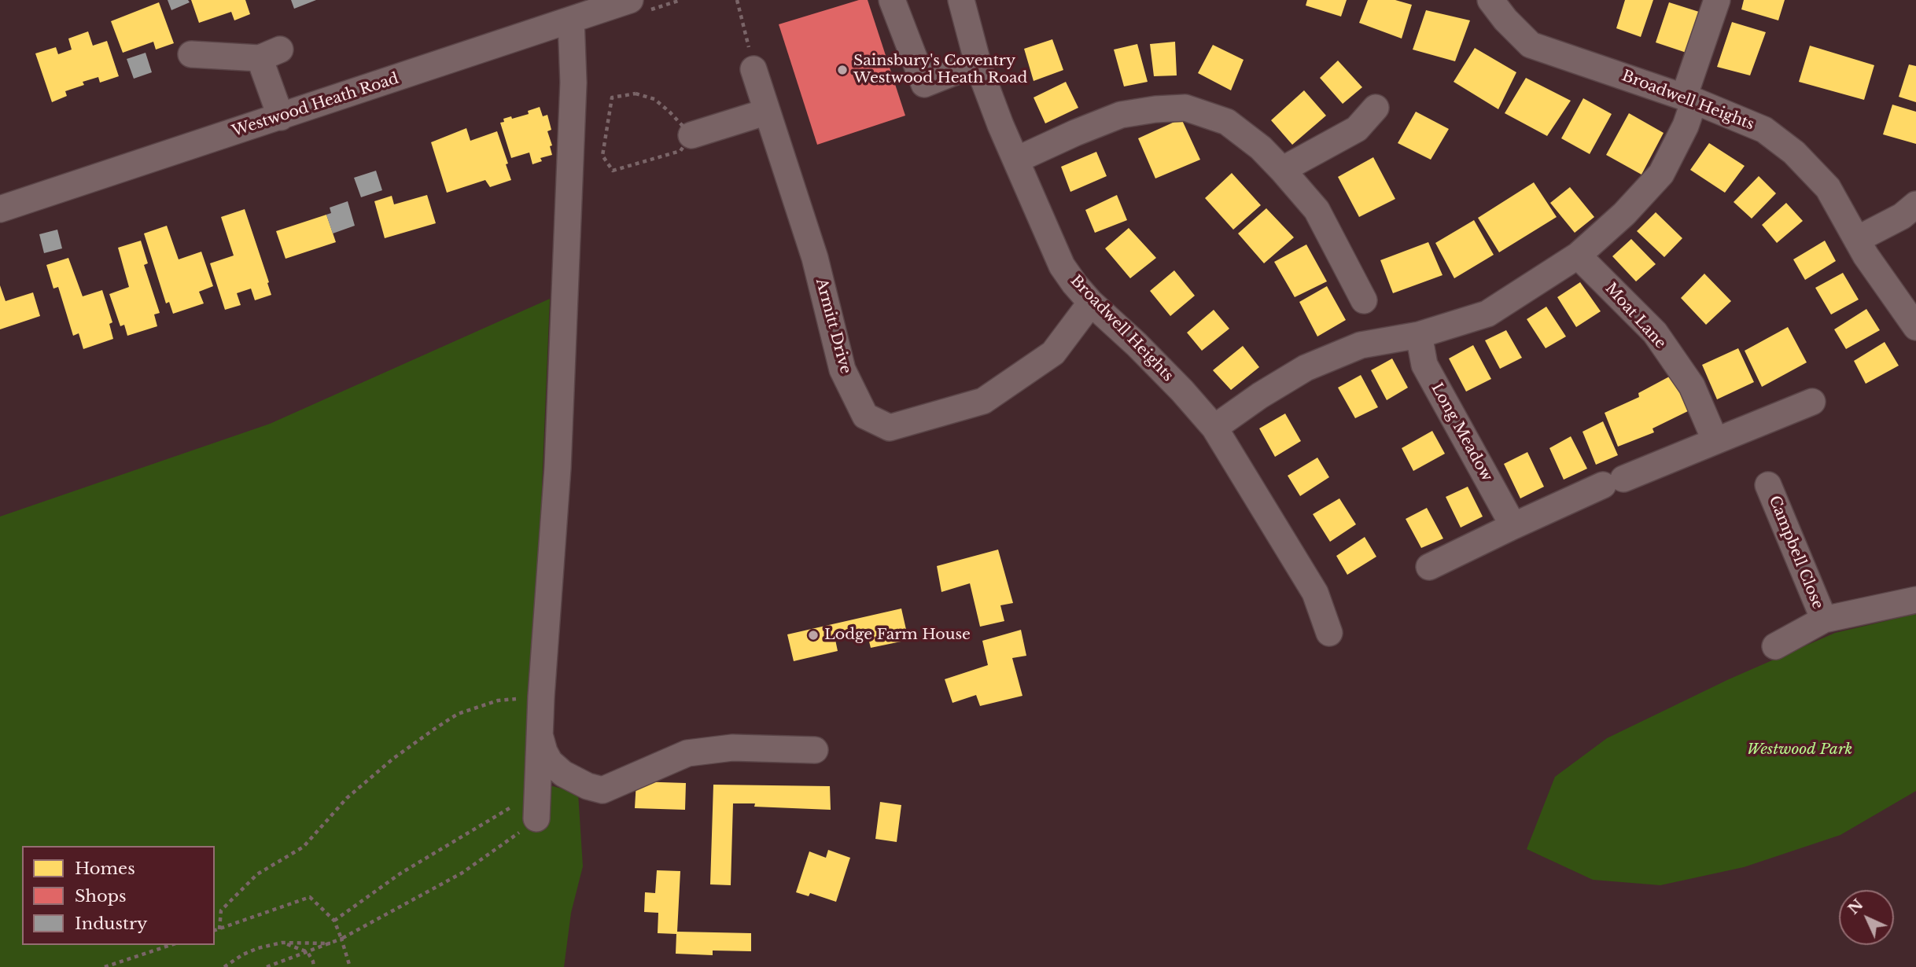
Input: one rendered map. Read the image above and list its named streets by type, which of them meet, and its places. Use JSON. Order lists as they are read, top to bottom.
{
  "streets": {
    "street": [
      "Broadwell Heights",
      "Westwood Heath Road",
      "Moat Lane",
      "Armitt Drive",
      "Long Meadow",
      "Campbell Close"
    ]
  },
  "crossings": [
    ["Broadwell Heights", "Armitt Drive"]
  ],
  "parks": ["Westwood Park"],
  "places": ["Sainsbury's Coventry Westwood Heath Road", "Lodge Farm House"],
  "legend": ["Homes", "Shops", "Industry"],
  "north": "top left"
}
